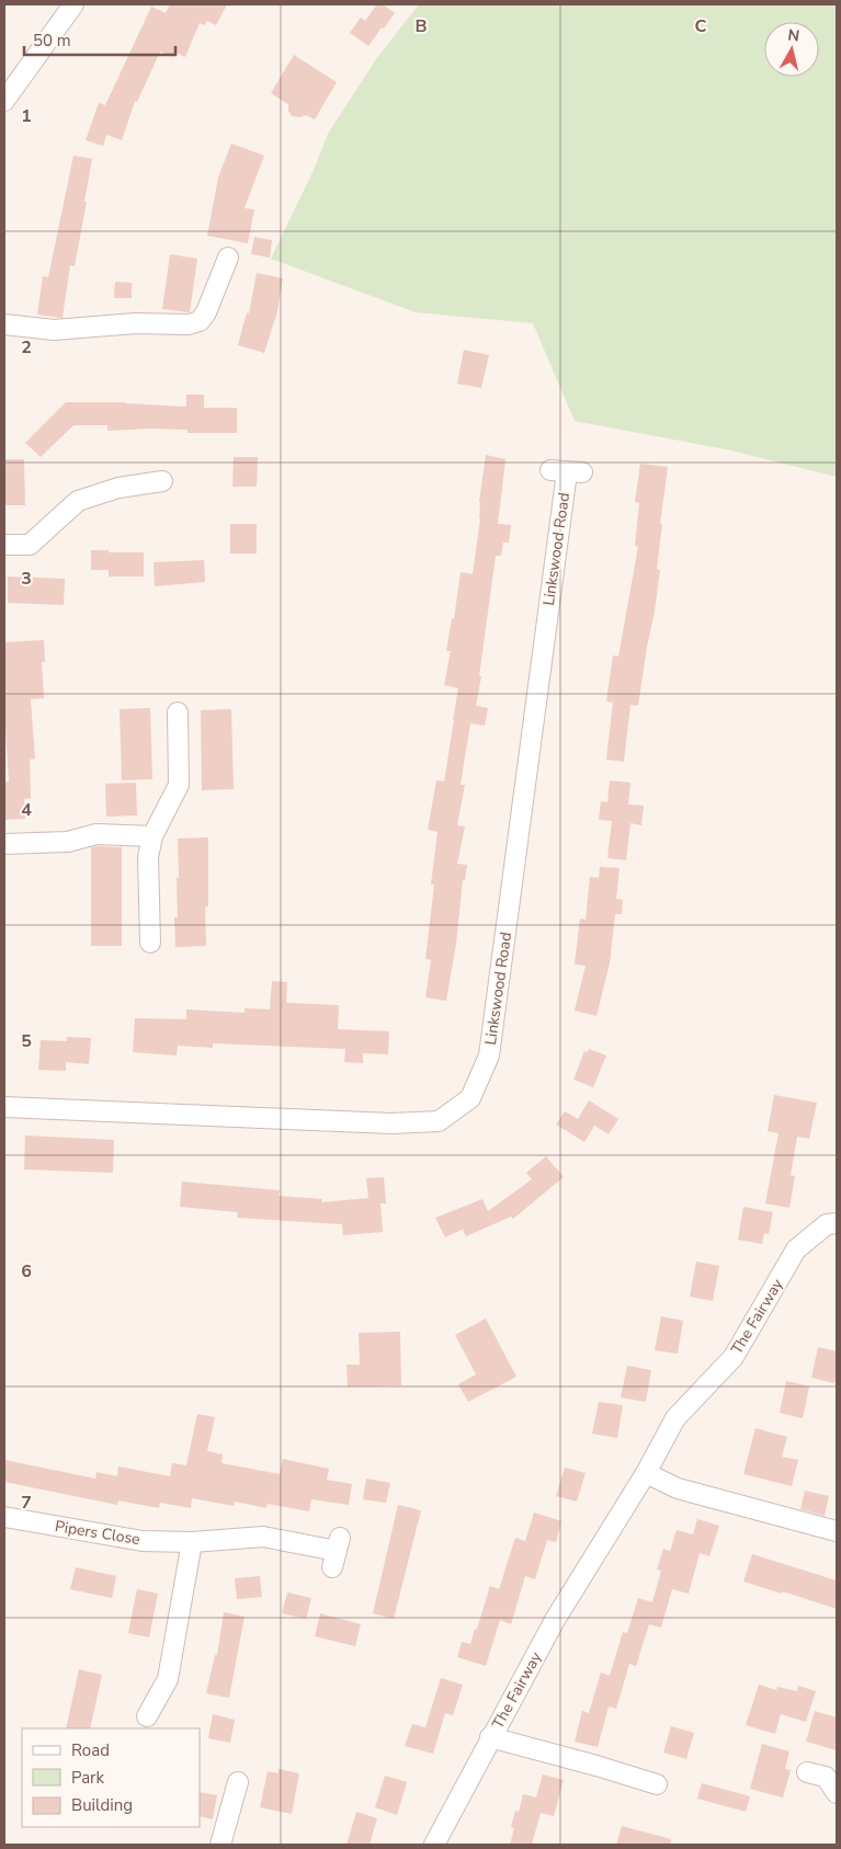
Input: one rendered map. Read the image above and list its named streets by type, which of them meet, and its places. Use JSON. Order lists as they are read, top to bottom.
{
  "streets": {
    "street": ["Linkswood Road", "The Fairway", "Pipers Close"]
  },
  "legend": ["Road", "Park", "Building"],
  "scale_bar": "50 m",
  "north": "top",
  "grid": {
    "columns": ["B", "C"],
    "rows": [
      "1",
      "2",
      "3",
      "4",
      "5",
      "6",
      "7"
    ]
  }
}
